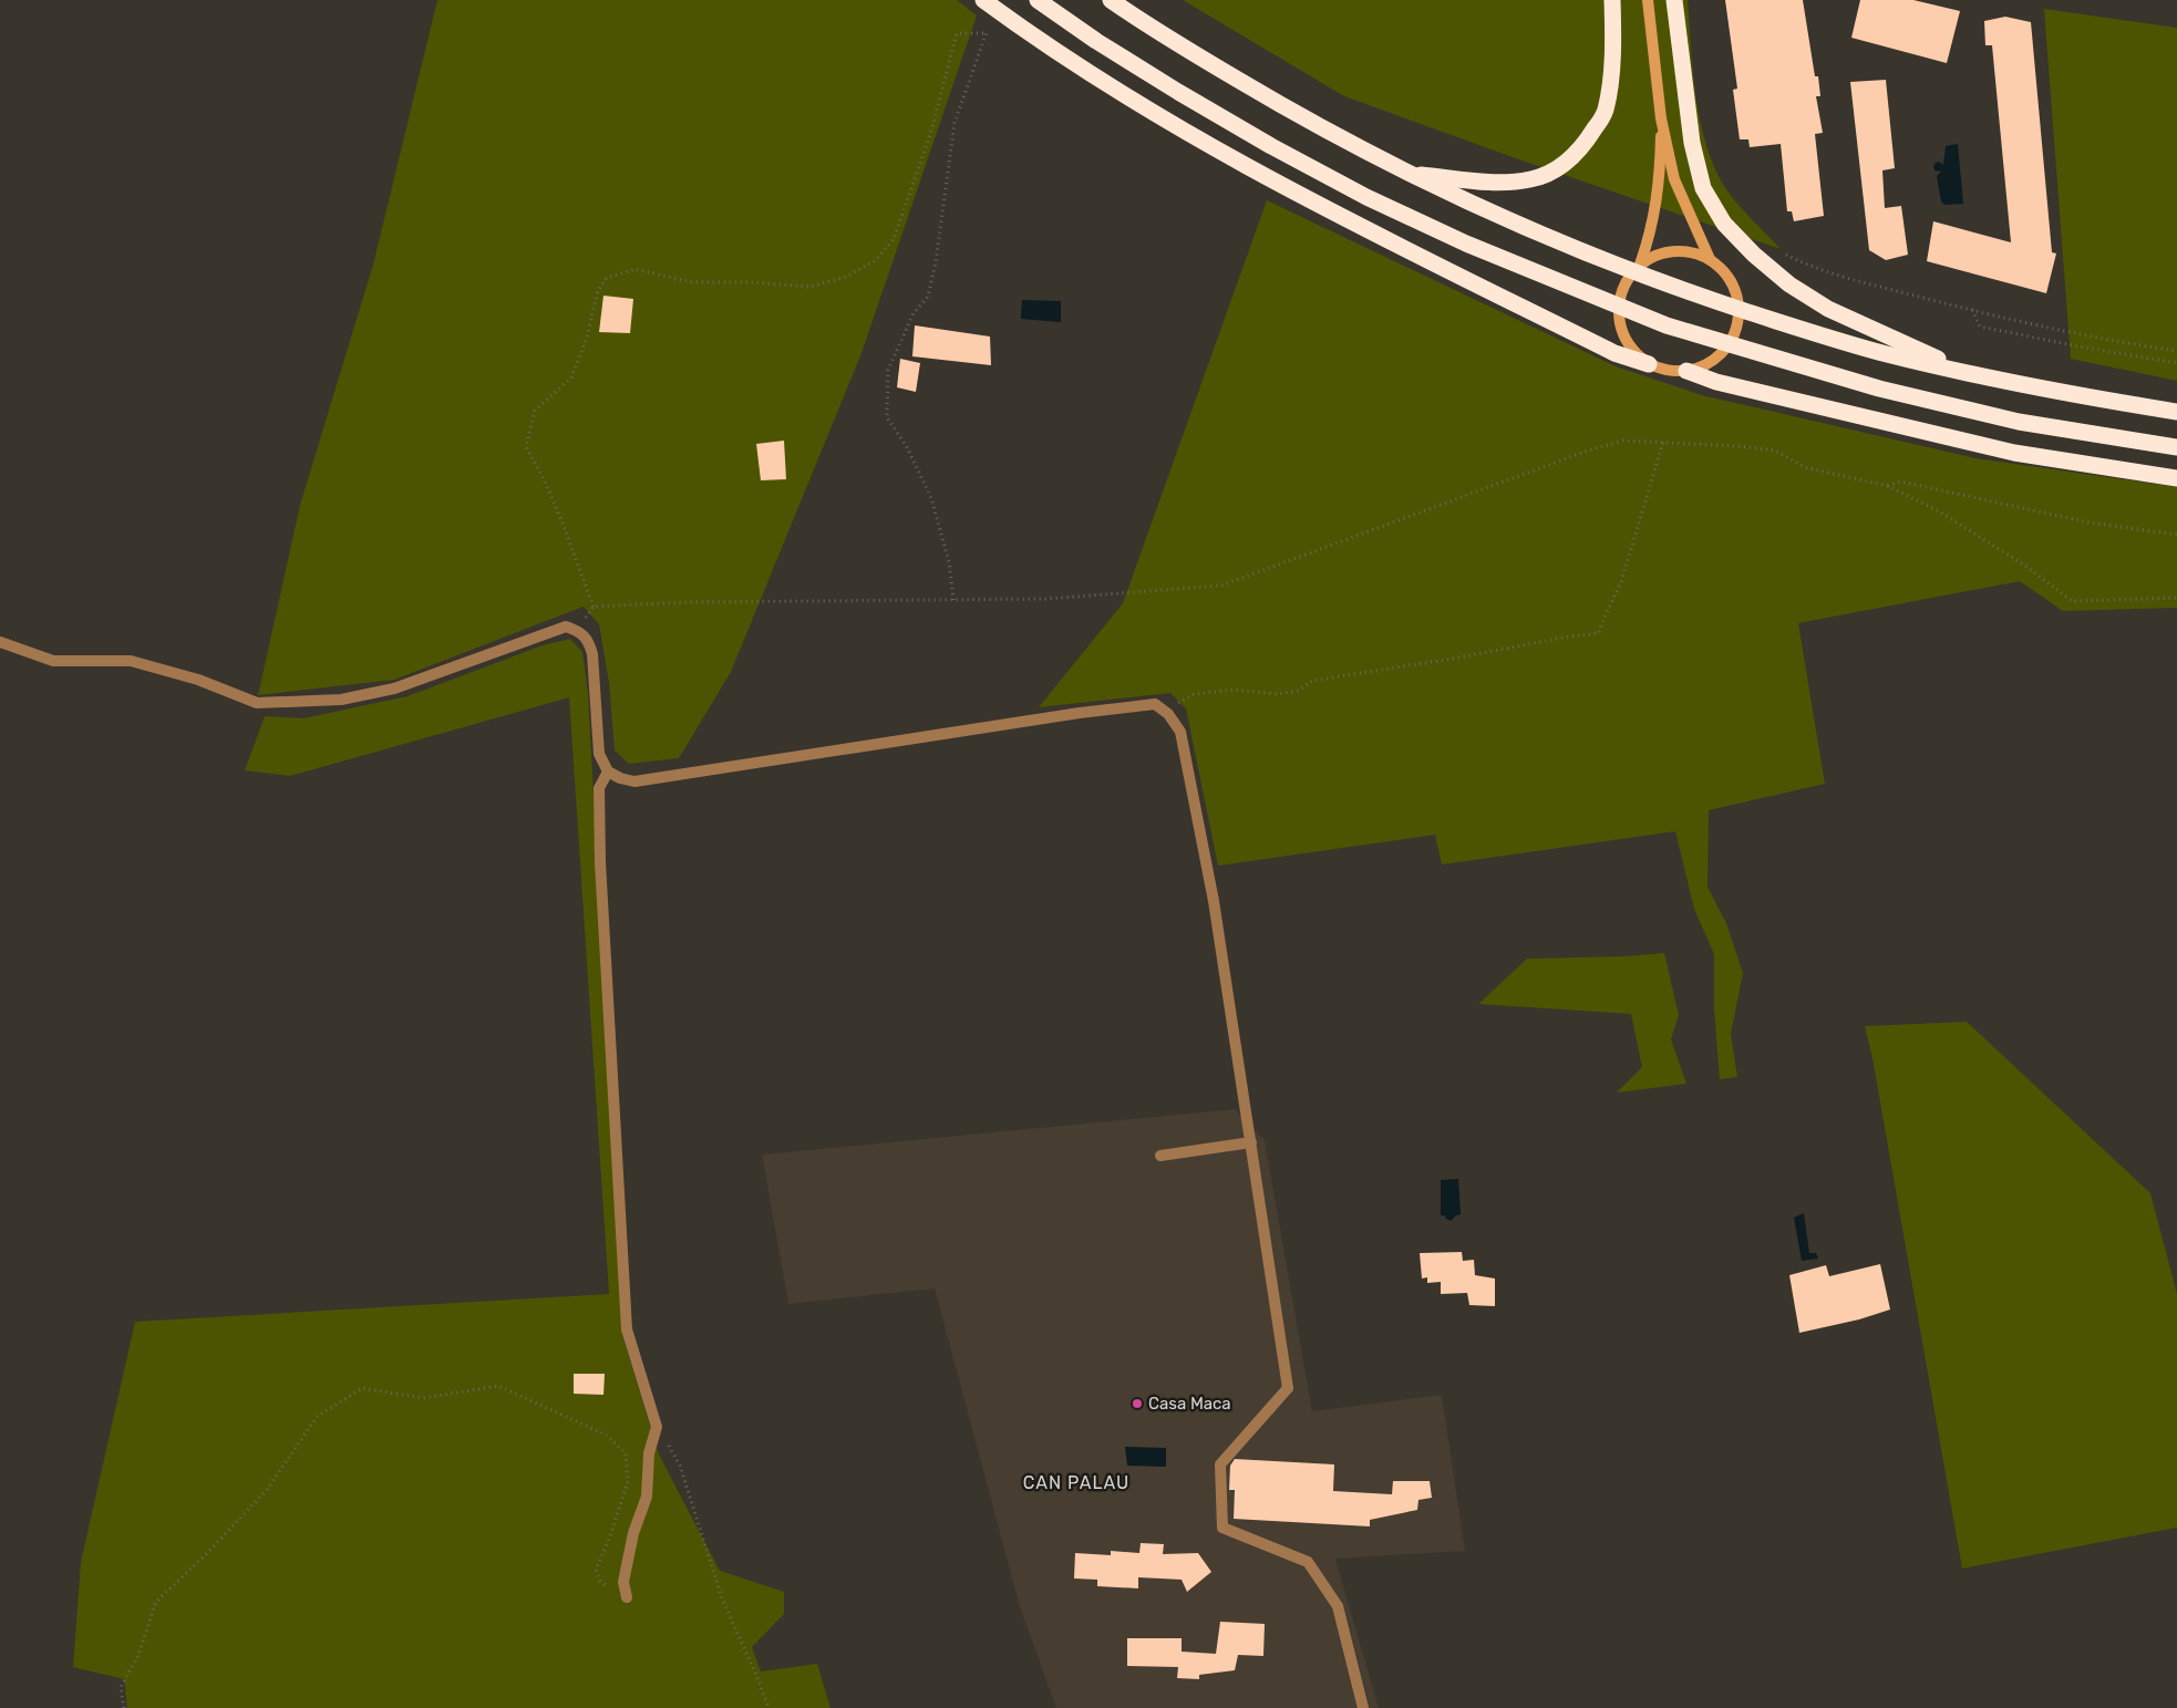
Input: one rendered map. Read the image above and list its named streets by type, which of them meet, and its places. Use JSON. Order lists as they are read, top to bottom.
{
  "districts": ["CAN PALAU"],
  "places": ["Casa Maca"]
}
